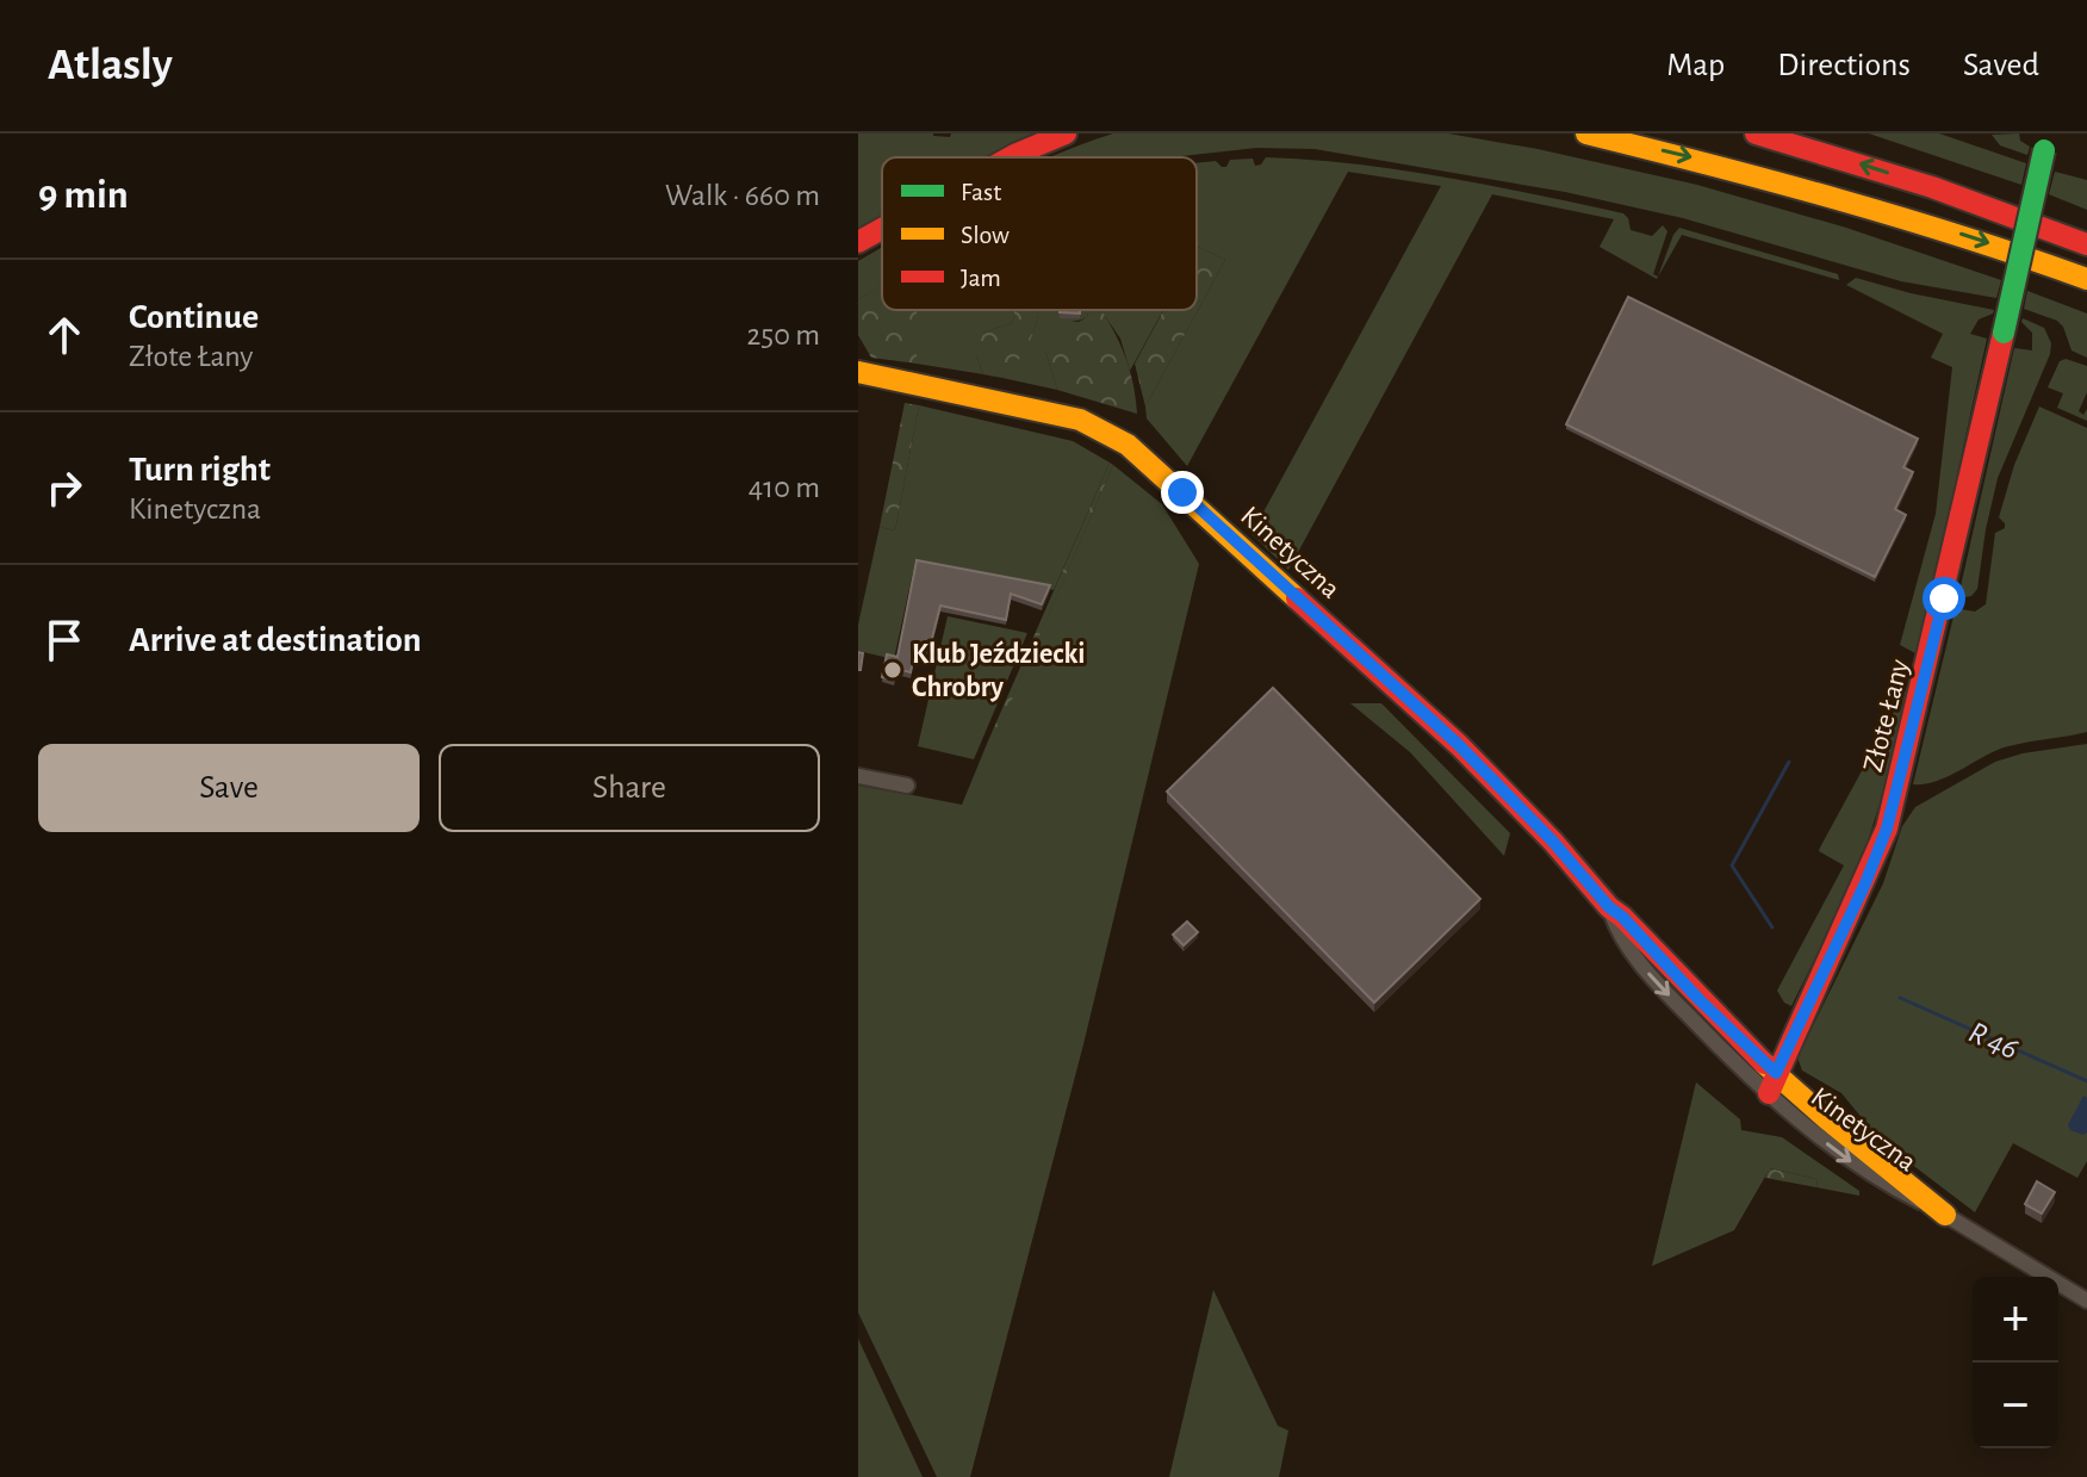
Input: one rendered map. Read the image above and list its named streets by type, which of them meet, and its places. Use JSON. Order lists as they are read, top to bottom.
{
  "streets": {
    "main road": ["Kinetyczna", "Złote Łany"]
  },
  "crossings": [
    ["Kinetyczna", "Złote Łany"]
  ],
  "water": ["R 46"],
  "places": ["Klub Jeździecki Chrobry"],
  "legend": ["Fast", "Slow", "Jam"],
  "page": {
    "header": "Atlasly",
    "nav": ["Map", "Directions", "Saved"],
    "heading": ["9 min", "Walk · 660 m"],
    "list": [
      ["Continue", "Złote Łany", "250 m"],
      ["Turn right", "Kinetyczna", "410 m"],
      "Arrive at destination"
    ],
    "buttons": ["Save", "Share"],
    "map_buttons": ["+", "−"]
  }
}
